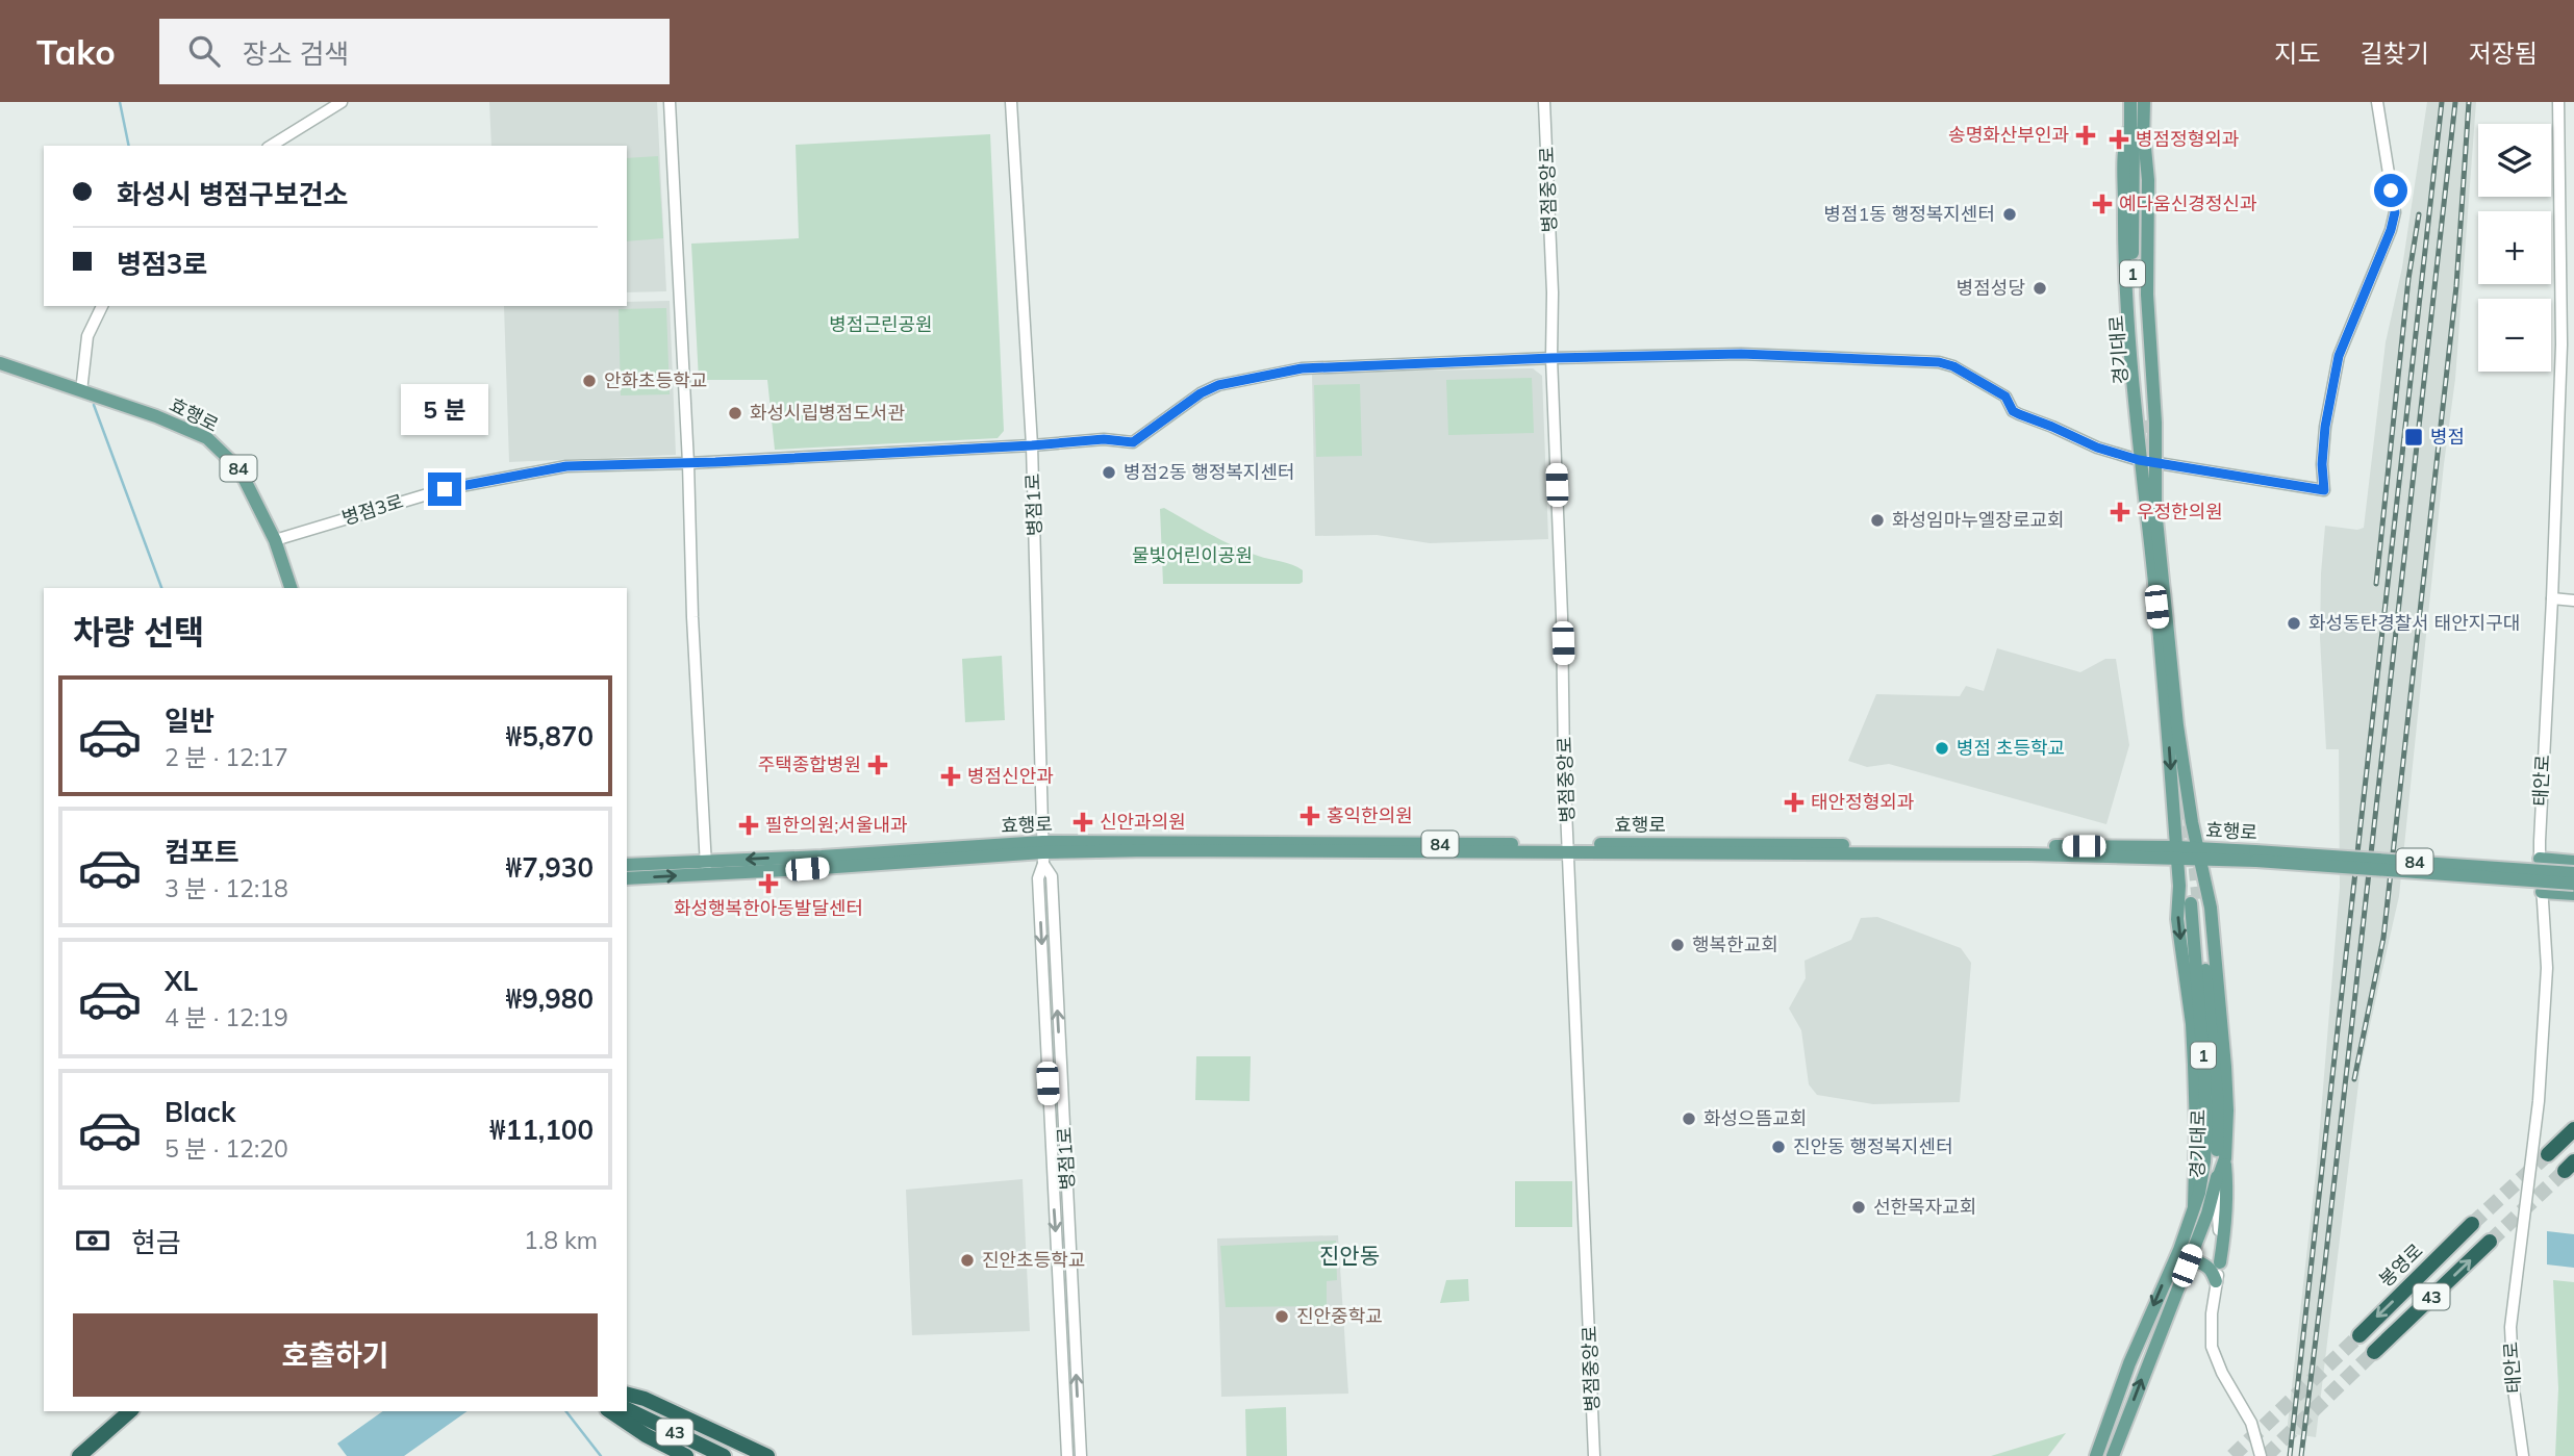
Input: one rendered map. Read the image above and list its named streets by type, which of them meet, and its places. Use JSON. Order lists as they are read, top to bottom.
{
  "streets": {
    "highway": ["봉영로", "43"],
    "main road": [
      "1",
      "경기대로",
      "효행로",
      "84"
    ],
    "street": [
      "병점중앙로",
      "병점1로",
      "병점3로",
      "태안로"
    ]
  },
  "crossings": [
    ["병점중앙로", "효행로"],
    ["병점중앙로", "병점3로"],
    ["경기대로", "효행로"],
    ["경기대로", "병점3로"],
    ["효행로", "84"],
    ["효행로", "병점1로"],
    ["효행로", "병점3로"],
    ["병점1로", "병점3로"]
  ],
  "districts": ["진안동"],
  "parks": ["병점근린공원", "물빛어린이공원"],
  "places": {
    "health": [
      "송명화산부인과",
      "병점정형외과",
      "예다움신경정신과",
      "우정한의원",
      "주택종합병원",
      "병점신안과",
      "태안정형외과",
      "홍익한의원",
      "신안과의원",
      "필한의원;서울내과",
      "화성행복한아동발달센터"
    ],
    "other": [
      "병점1동 행정복지센터",
      "병점성당",
      "안화초등학교",
      "화성시립병점도서관",
      "병점2동 행정복지센터",
      "화성임마누엘장로교회",
      "화성동탄경찰서 태안지구대",
      "병점 초등학교",
      "행복한교회",
      "화성으뜸교회",
      "진안동 행정복지센터",
      "선한목자교회",
      "진안초등학교",
      "진안중학교"
    ],
    "transit": ["병점"]
  },
  "page": {
    "header": "Tako",
    "search": "장소 검색",
    "nav": ["지도", "길찾기", "저장됨"],
    "map_buttons": ["+", "−"],
    "banner": ["화성시 병점구보건소", "병점3로"],
    "bubble": "5 분",
    "heading": "차량 선택",
    "list": [
      {
        "name": "일반",
        "note": "2 분 · 12:17",
        "value": "₩5,870"
      },
      {
        "name": "컴포트",
        "note": "3 분 · 12:18",
        "value": "₩7,930"
      },
      {
        "name": "XL",
        "note": "4 분 · 12:19",
        "value": "₩9,980"
      },
      {
        "name": "Black",
        "note": "5 분 · 12:20",
        "value": "₩11,100"
      }
    ],
    "pay": ["현금", "1.8 km"],
    "buttons": "호출하기"
  }
}
